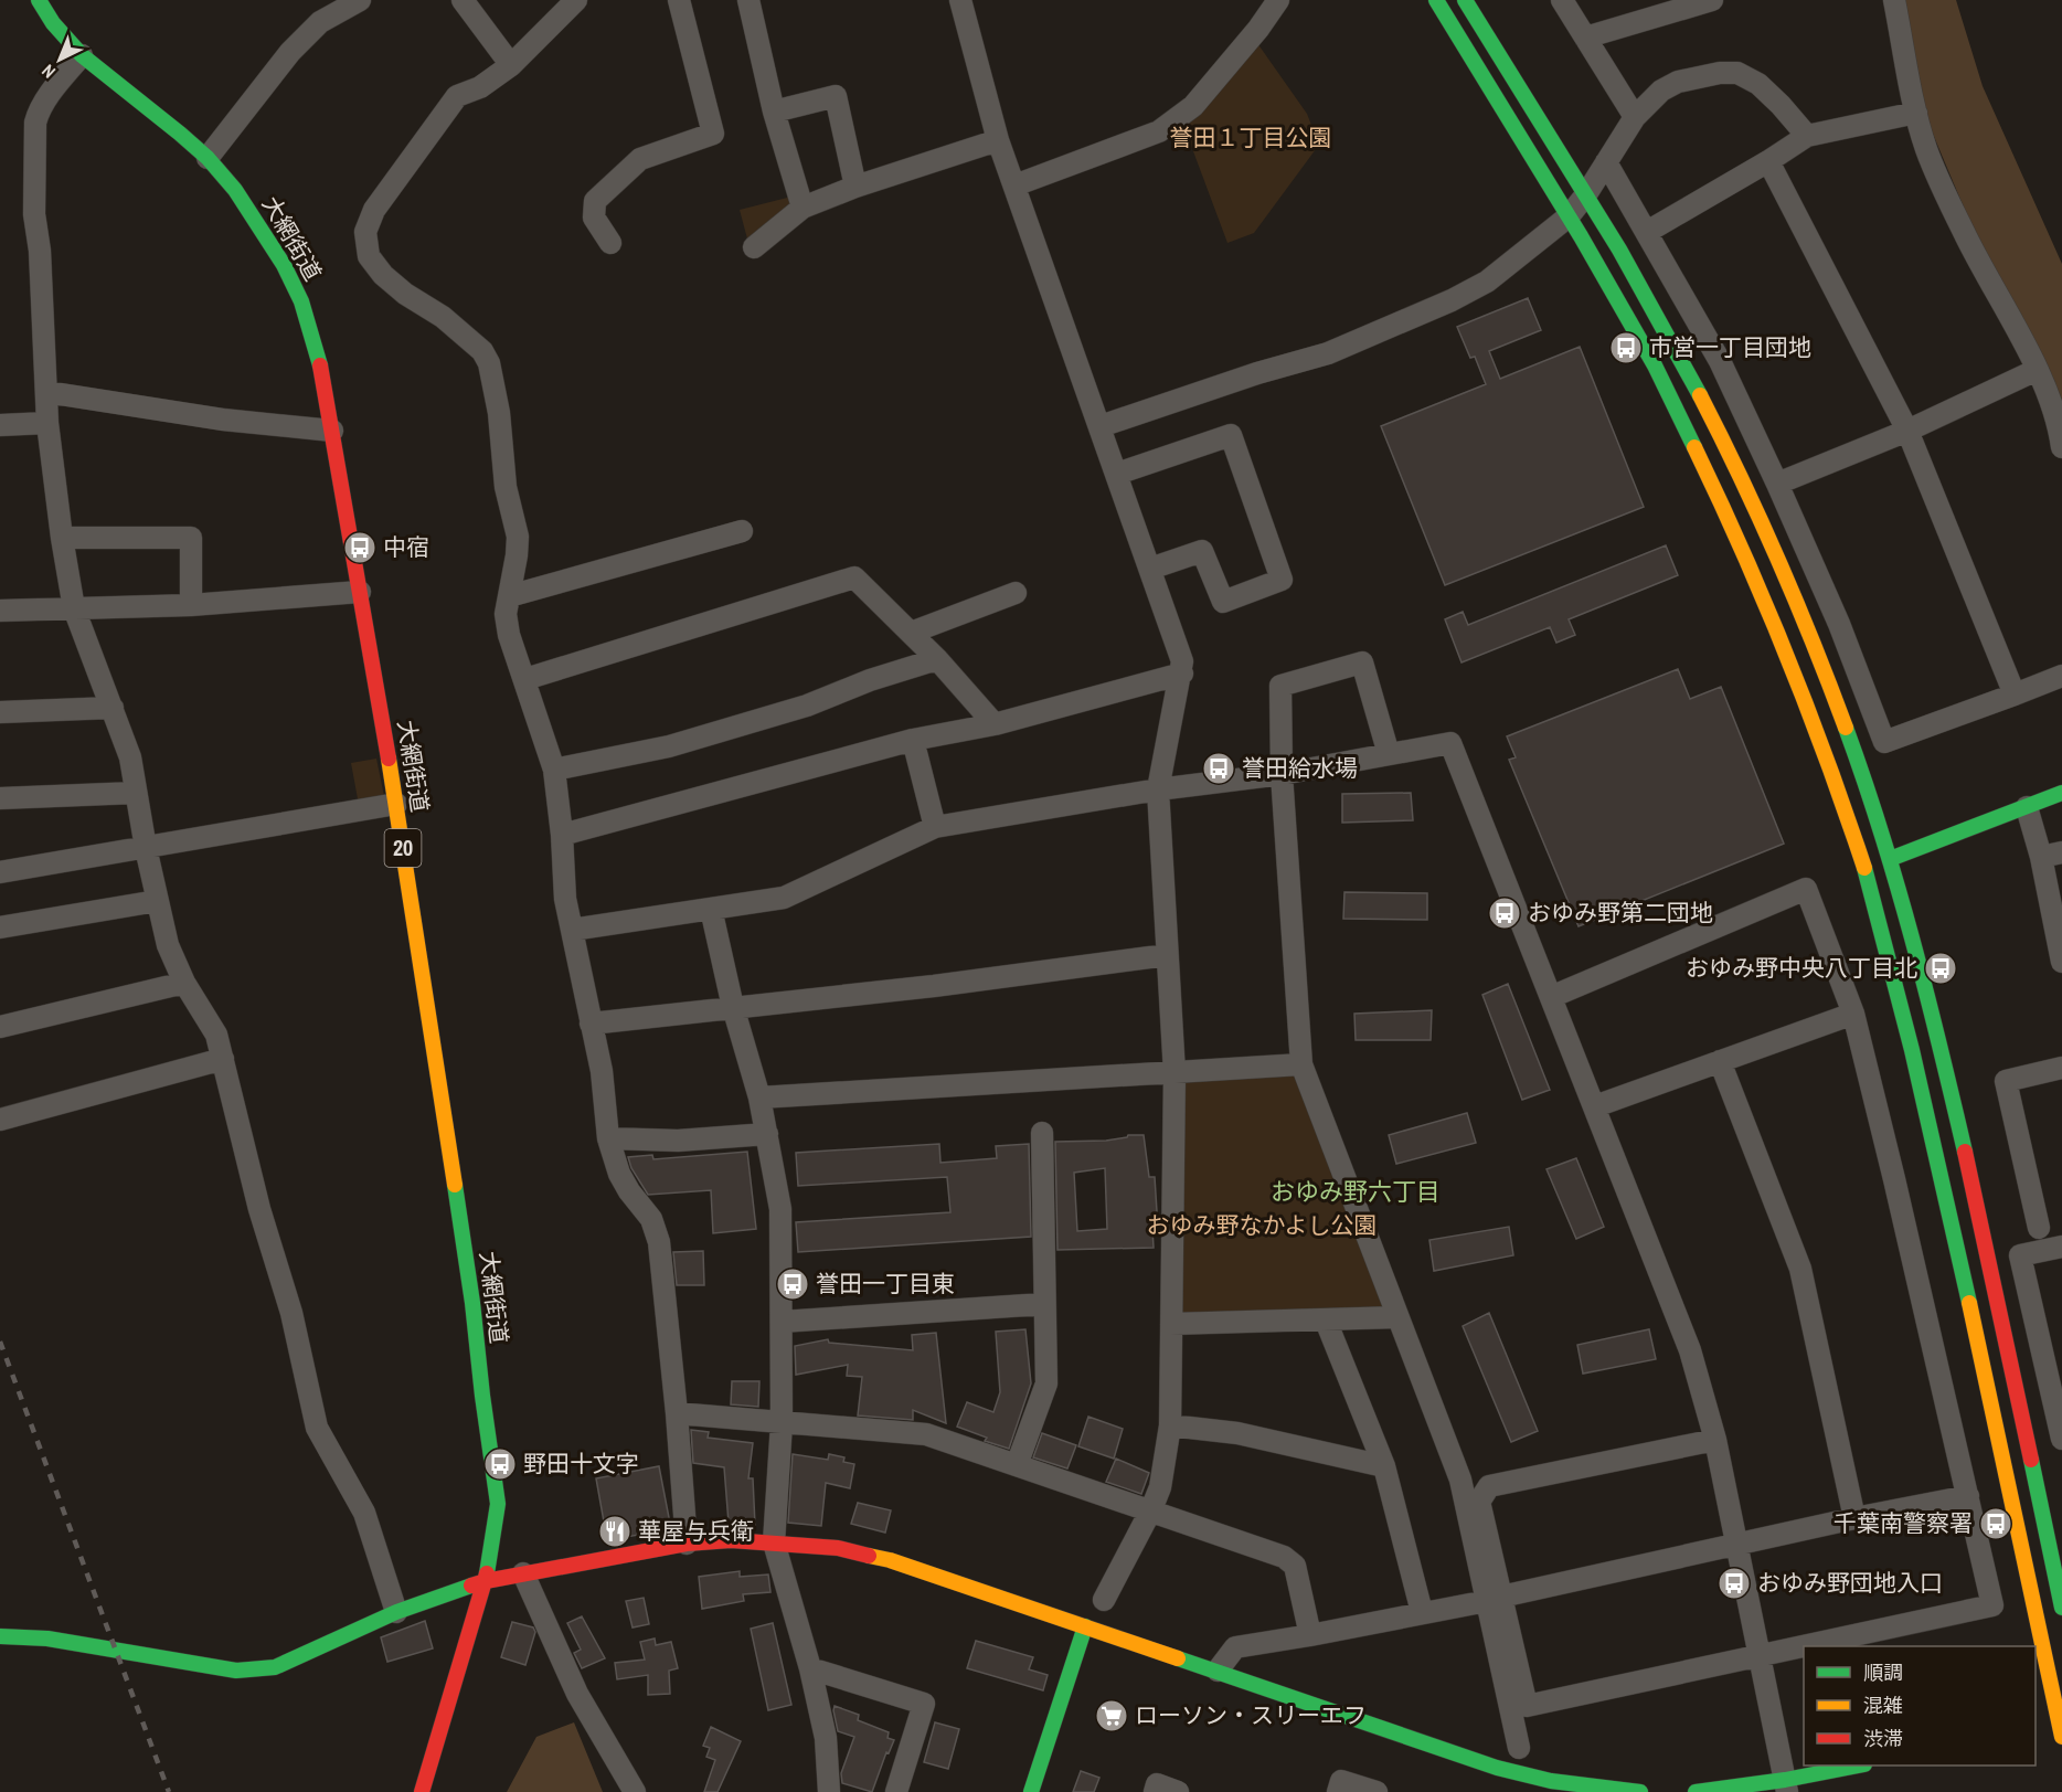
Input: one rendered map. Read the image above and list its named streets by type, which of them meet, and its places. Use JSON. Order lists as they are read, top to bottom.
{
  "streets": {
    "street": ["大網街道", "20"]
  },
  "districts": ["おゆみ野六丁目"],
  "parks": ["誉田１丁目公園", "おゆみ野なかよし公園"],
  "places": {
    "bus stop": [
      "市営一丁目団地",
      "中宿",
      "誉田給水場",
      "おゆみ野第二団地",
      "おゆみ野中央八丁目北",
      "誉田一丁目東",
      "野田十文字",
      "千葉南警察署",
      "おゆみ野団地入口"
    ],
    "restaurant": ["華屋与兵衛"],
    "supermarket": ["ローソン・スリーエフ"]
  },
  "legend": ["順調", "混雑", "渋滞"],
  "north": "bottom left"
}
